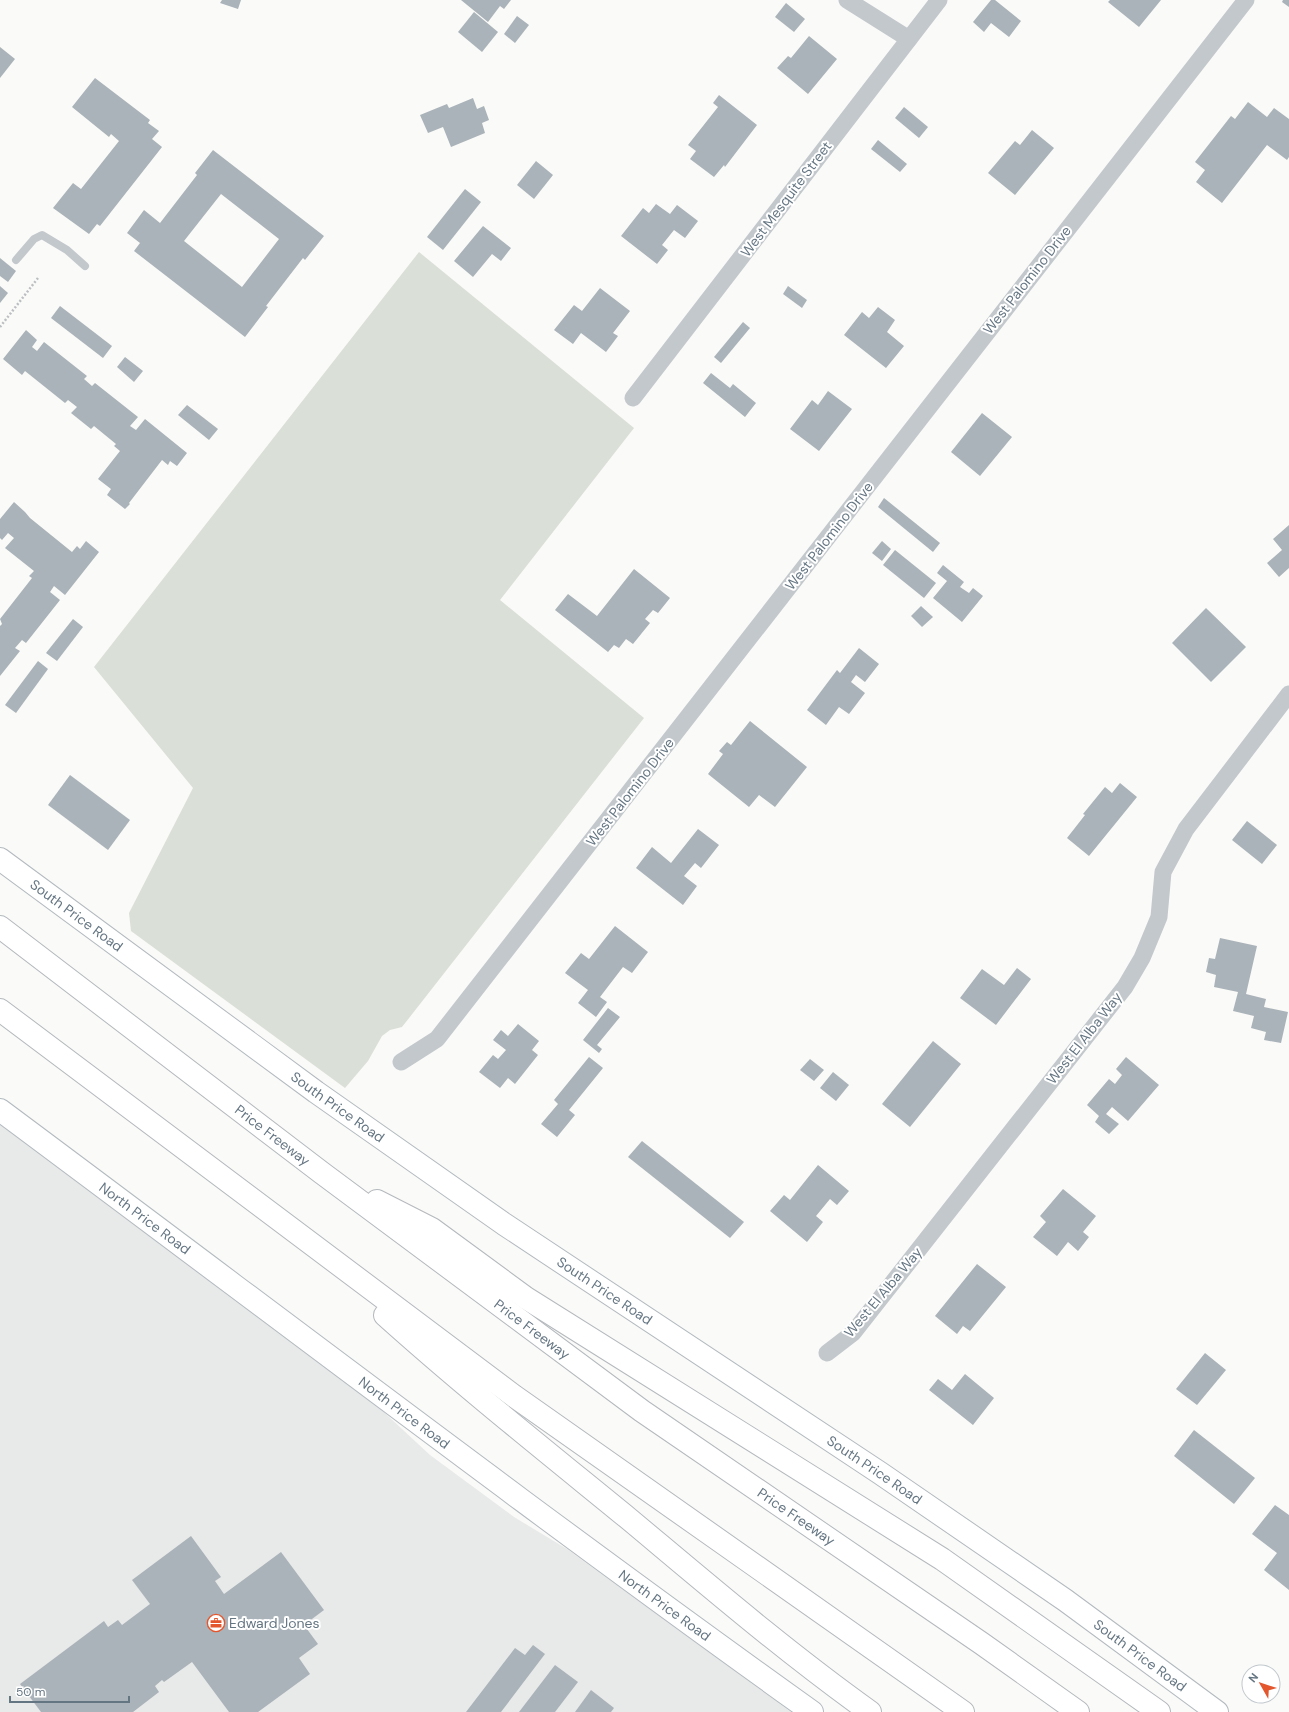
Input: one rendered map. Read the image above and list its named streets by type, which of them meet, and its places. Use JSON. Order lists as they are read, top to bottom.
{
  "streets": {
    "main road": ["South Price Road", "Price Freeway", "North Price Road"],
    "street": ["West Mesquite Street", "West Palomino Drive", "West El Alba Way"]
  },
  "places": {
    "office": ["Edward Jones"]
  },
  "scale_bar": "50 m",
  "north": "top left"
}
